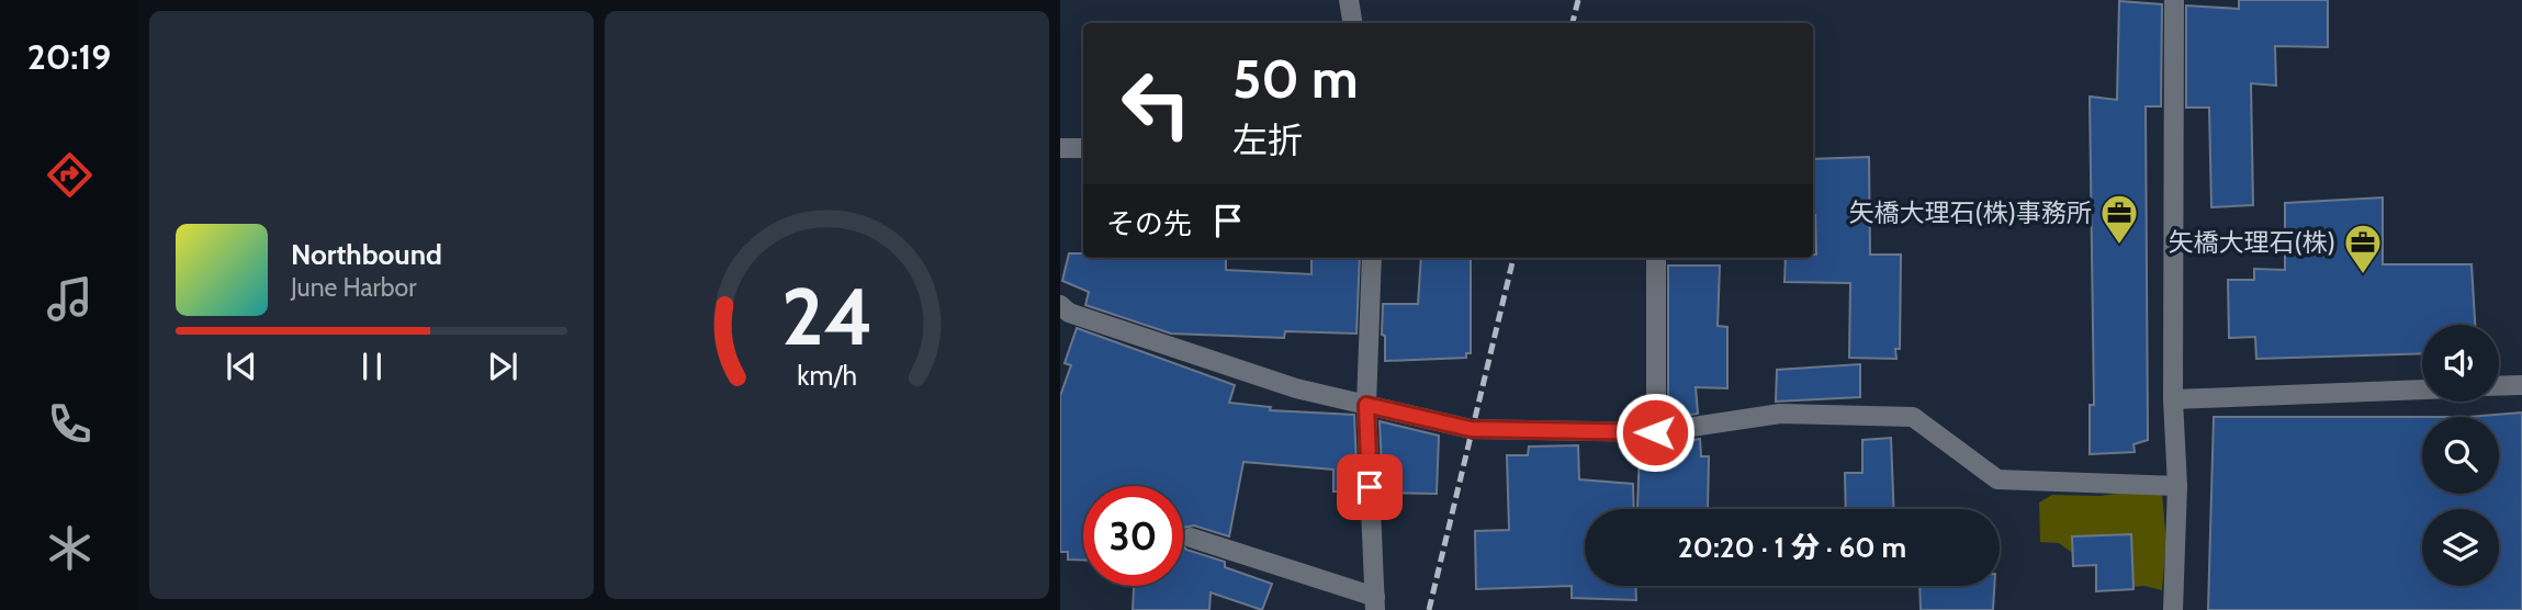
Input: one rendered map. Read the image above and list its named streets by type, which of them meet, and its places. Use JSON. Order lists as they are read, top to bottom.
{
  "places": {
    "office": ["矢橋大理石(株)事務所", "矢橋大理石(株)"]
  },
  "page": {
    "tabs": "20:19",
    "turn": ["50 m", "左折"],
    "then": "その先",
    "song": ["Northbound", "June Harbor"],
    "limit": "30",
    "trip": "20:20 · 1 分 · 60 m",
    "gauge": ["24", "km/h"]
  }
}
